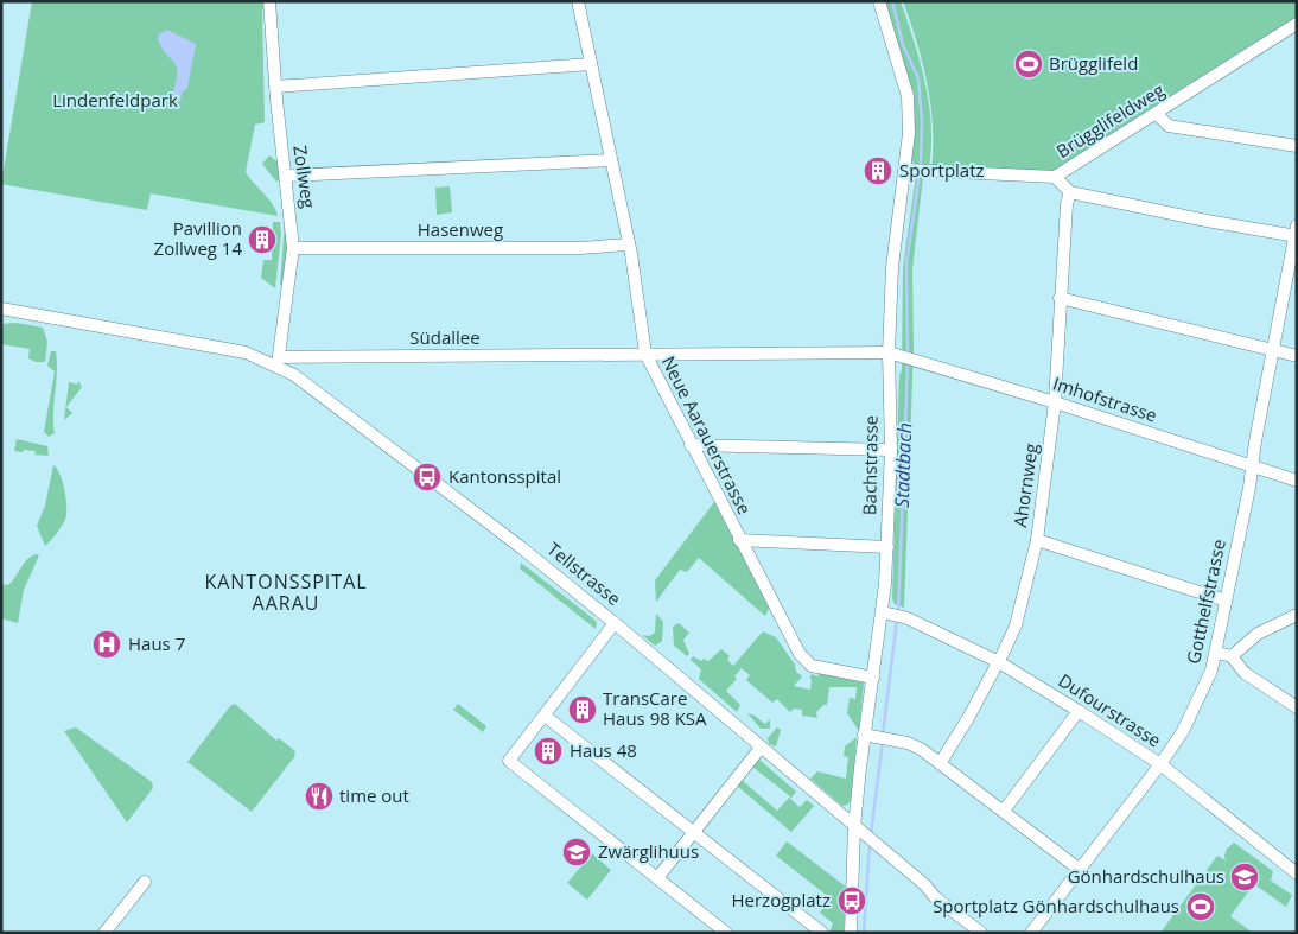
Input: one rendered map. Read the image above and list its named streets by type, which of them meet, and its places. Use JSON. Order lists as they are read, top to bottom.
{
  "streets": {
    "street": [
      "Brügglifeldweg",
      "Zollweg",
      "Hasenweg",
      "Südallee",
      "Imhofstrasse",
      "Neue Aarauerstrasse",
      "Bachstrasse",
      "Ahornweg",
      "Tellstrasse",
      "Gotthelfstrasse",
      "Dufourstrasse"
    ]
  },
  "crossings": [
    ["Brügglifeldweg", "Bachstrasse"],
    ["Zollweg", "Hasenweg"],
    ["Zollweg", "Südallee"],
    ["Zollweg", "Tellstrasse"],
    ["Hasenweg", "Neue Aarauerstrasse"],
    ["Südallee", "Imhofstrasse"],
    ["Südallee", "Neue Aarauerstrasse"],
    ["Südallee", "Bachstrasse"],
    ["Südallee", "Tellstrasse"],
    ["Imhofstrasse", "Bachstrasse"],
    ["Imhofstrasse", "Ahornweg"],
    ["Imhofstrasse", "Gotthelfstrasse"],
    ["Neue Aarauerstrasse", "Bachstrasse"],
    ["Bachstrasse", "Tellstrasse"],
    ["Bachstrasse", "Dufourstrasse"],
    ["Ahornweg", "Dufourstrasse"],
    ["Gotthelfstrasse", "Dufourstrasse"]
  ],
  "districts": ["KANTONSSPITAL AARAU"],
  "water": ["Stadtbach"],
  "parks": ["Lindenfeldpark"],
  "places": {
    "sports": ["Brügglifeld", "Sportplatz Gönhardschulhaus"],
    "building": [
      "Sportplatz",
      "Pavillion Zollweg 14",
      "TransCare Haus 98 KSA",
      "Haus 48"
    ],
    "bus stop": ["Kantonsspital", "Herzogplatz"],
    "hospital": ["Haus 7"],
    "restaurant": ["time out"],
    "school or university": ["Zwärglihuus", "Gönhardschulhaus"]
  }
}
